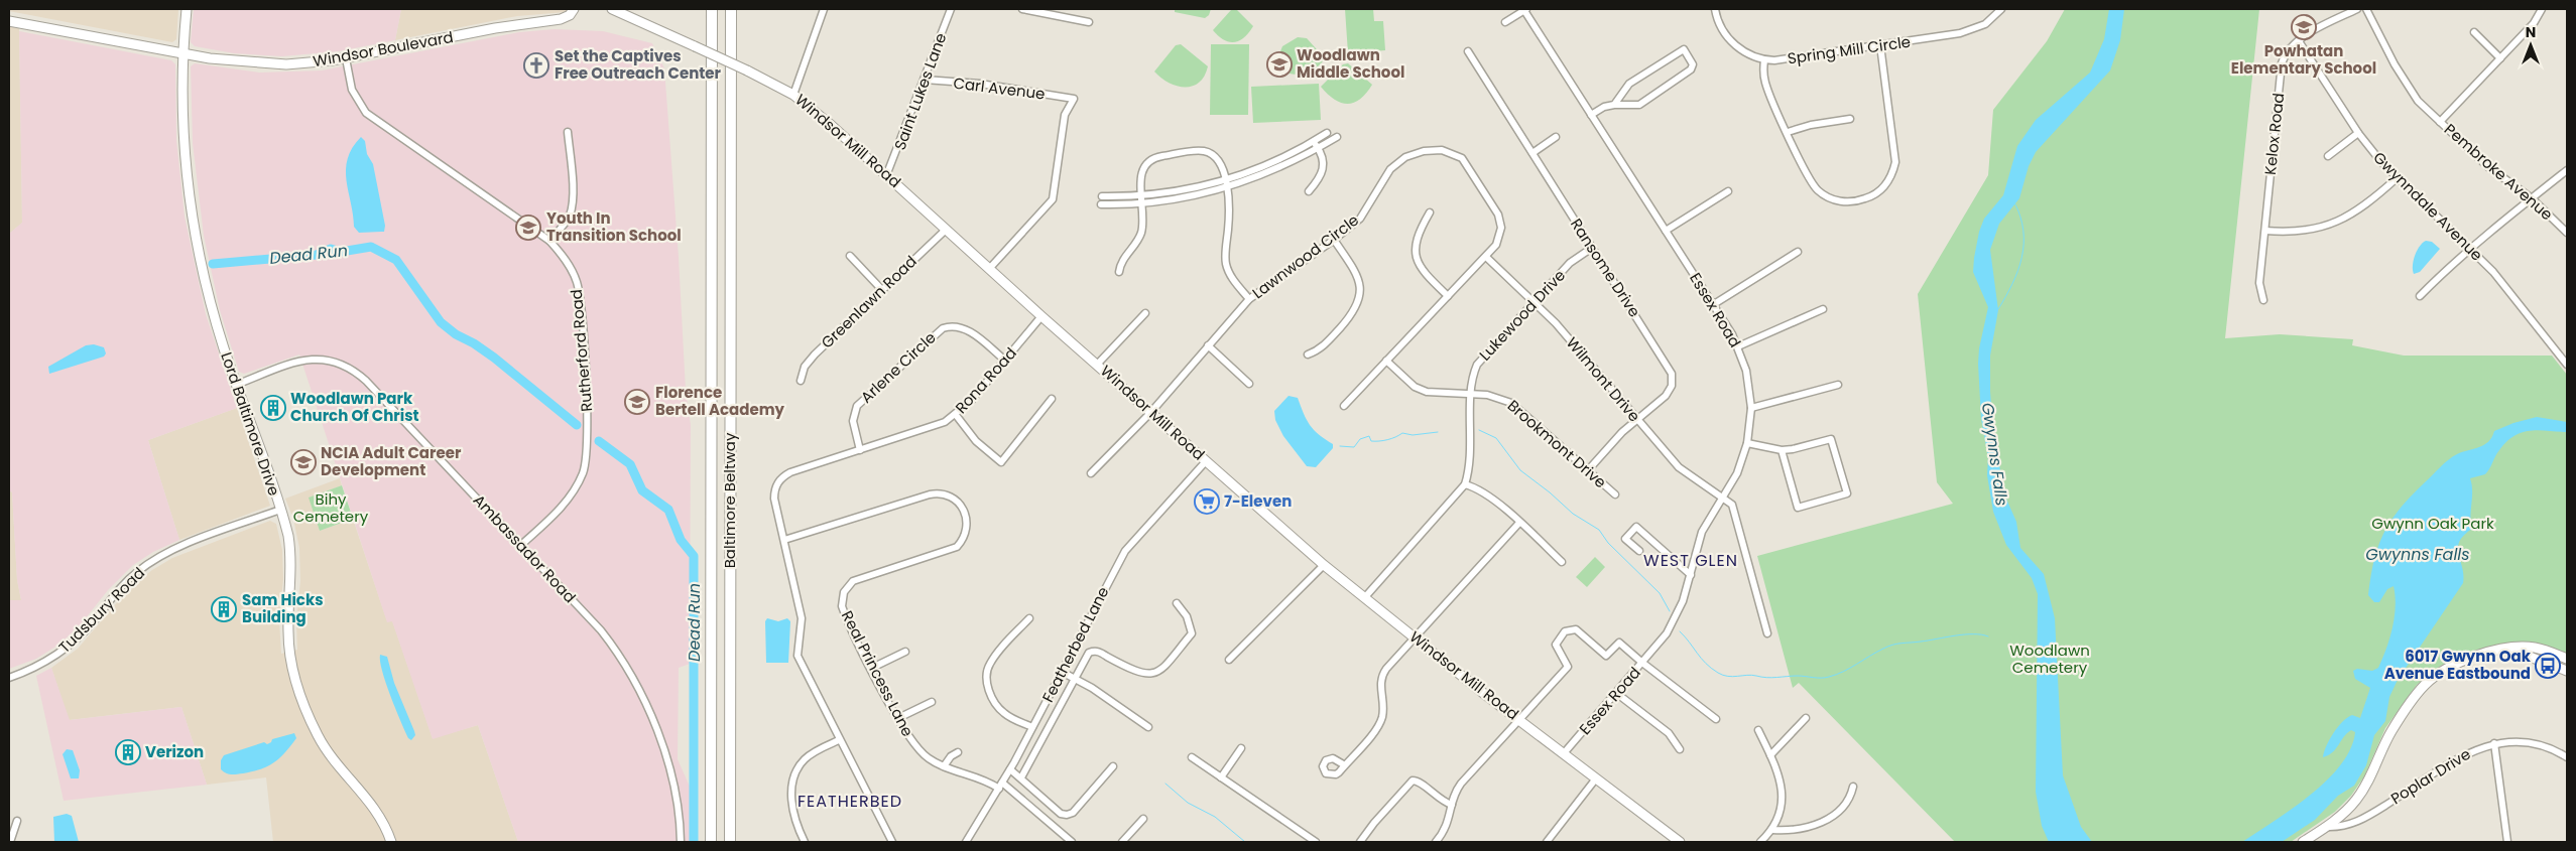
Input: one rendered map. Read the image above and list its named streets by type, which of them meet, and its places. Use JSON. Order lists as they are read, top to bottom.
{
  "streets": {
    "highway": ["Baltimore Beltway"],
    "main road": ["Windsor Boulevard", "Windsor Mill Road", "Lord Baltimore Drive"],
    "street": [
      "Spring Mill Circle",
      "Carl Avenue",
      "Saint Lukes Lane",
      "Kelox Road",
      "Pembroke Avenue",
      "Gwynndale Avenue",
      "Lawnwood Circle",
      "Ransome Drive",
      "Greenlawn Road",
      "Essex Road",
      "Lukewood Drive",
      "Rutherford Road",
      "Arlene Circle",
      "Wilmont Drive",
      "Rona Road",
      "Brookmont Drive",
      "Ambassador Road",
      "Tudsbury Road",
      "Featherbed Lane",
      "Real Princess Lane",
      "Poplar Drive"
    ]
  },
  "crossings": [
    ["Windsor Boulevard", "Rutherford Road"],
    ["Windsor Boulevard", "Lord Baltimore Drive"],
    ["Carl Avenue", "Saint Lukes Lane"],
    ["Carl Avenue", "Windsor Mill Road"],
    ["Saint Lukes Lane", "Windsor Mill Road"],
    ["Kelox Road", "Gwynndale Avenue"],
    ["Windsor Mill Road", "Lawnwood Circle"],
    ["Windsor Mill Road", "Greenlawn Road"],
    ["Windsor Mill Road", "Essex Road"],
    ["Windsor Mill Road", "Lukewood Drive"],
    ["Windsor Mill Road", "Rona Road"],
    ["Windsor Mill Road", "Featherbed Lane"],
    ["Lawnwood Circle", "Wilmont Drive"],
    ["Lawnwood Circle", "Brookmont Drive"],
    ["Ransome Drive", "Lukewood Drive"],
    ["Ransome Drive", "Wilmont Drive"],
    ["Ransome Drive", "Brookmont Drive"],
    ["Essex Road", "Wilmont Drive"],
    ["Lukewood Drive", "Wilmont Drive"],
    ["Lukewood Drive", "Brookmont Drive"],
    ["Rutherford Road", "Ambassador Road"],
    ["Arlene Circle", "Rona Road"],
    ["Rona Road", "Real Princess Lane"],
    ["Lord Baltimore Drive", "Ambassador Road"],
    ["Lord Baltimore Drive", "Tudsbury Road"],
    ["Featherbed Lane", "Real Princess Lane"]
  ],
  "districts": ["WEST GLEN", "FEATHERBED"],
  "water": ["Dead Run", "Gwynns Falls"],
  "parks": ["Bihy Cemetery", "Gwynn Oak Park", "Woodlawn Cemetery"],
  "places": {
    "school or university": [
      "Powhatan Elementary School",
      "Woodlawn Middle School",
      "Youth In Transition School",
      "Florence Bertell Academy",
      "NCIA Adult Career Development"
    ],
    "church": ["Set the Captives Free Outreach Center"],
    "building": ["Woodlawn Park Church Of Christ", "Sam Hicks Building", "Verizon"],
    "supermarket": ["7-Eleven"],
    "bus stop": ["6017 Gwynn Oak Avenue Eastbound"]
  },
  "north": "top"
}
